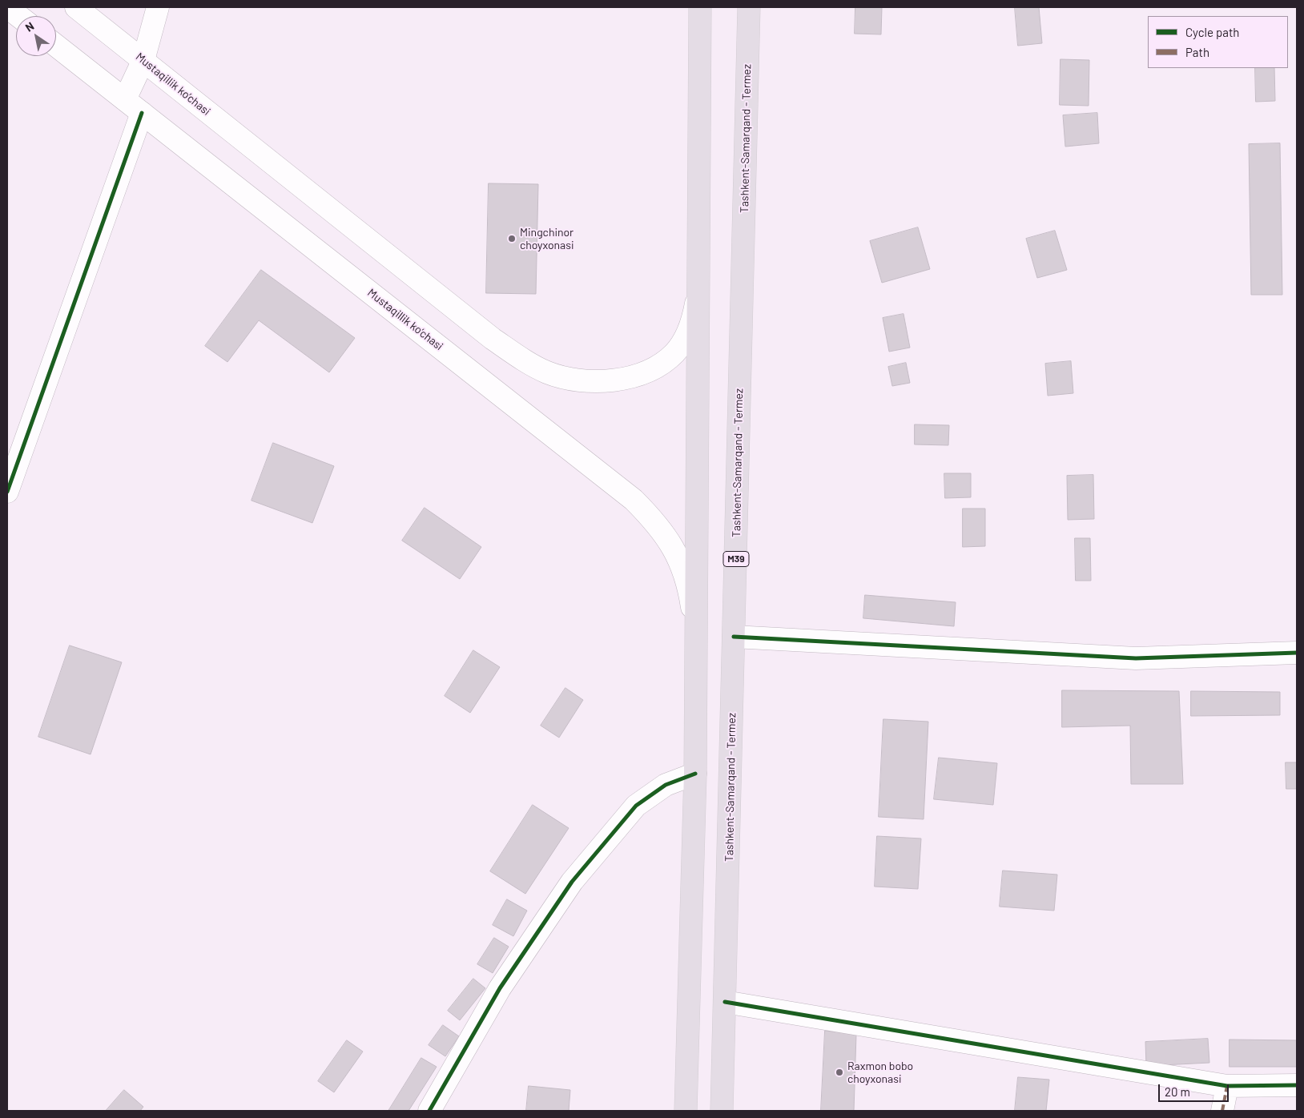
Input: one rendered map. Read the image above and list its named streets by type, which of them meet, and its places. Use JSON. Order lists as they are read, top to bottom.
{
  "streets": {
    "highway": ["Tashkent-Samarqand - Termez", "M39"],
    "street": ["Mustaqillik ko’chasi"]
  },
  "places": ["Mingchinor choyxonasi", "Raxmon bobo choyxonasi"],
  "legend": ["Cycle path", "Path"],
  "scale_bar": "20 m",
  "north": "top left"
}
